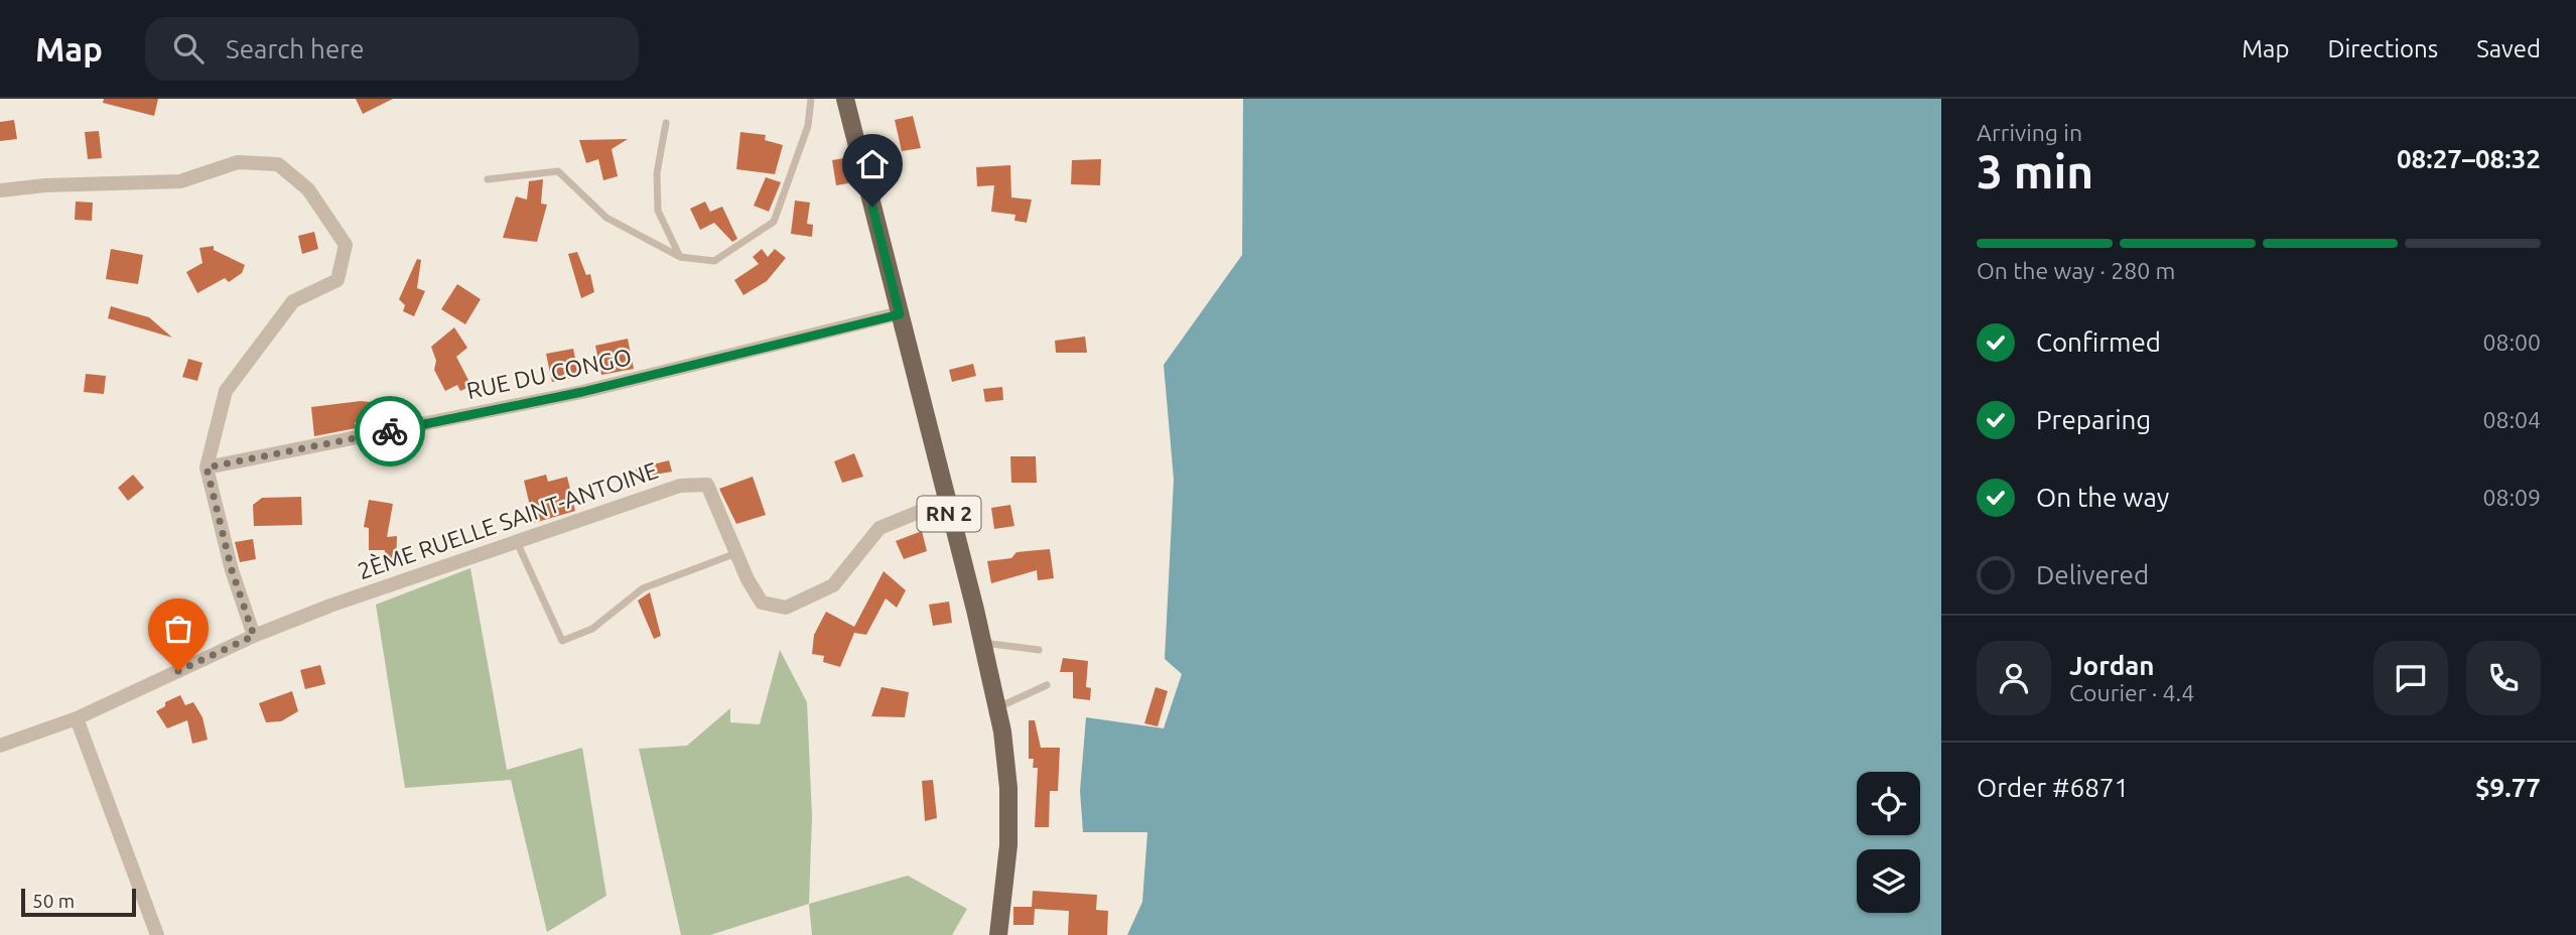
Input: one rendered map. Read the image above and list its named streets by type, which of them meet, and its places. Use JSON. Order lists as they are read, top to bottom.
{
  "streets": {
    "main road": ["RN 2"],
    "street": ["RUE DU CONGO", "2ÈME RUELLE SAINT-ANTOINE"]
  },
  "crossings": [
    ["RUE DU CONGO", "RN 2"],
    ["RN 2", "2ÈME RUELLE SAINT-ANTOINE"]
  ],
  "scale_bar": "50 m",
  "page": {
    "header": "Map",
    "search": "Search here",
    "nav": ["Map", "Directions", "Saved"],
    "heading": ["3 min", "Arriving in", "08:27–08:32"],
    "panel": [
      "Jordan",
      "Courier · 4.4",
      "Order #6871",
      "$9.77"
    ],
    "bar": "On the way · 280 m",
    "list": [
      ["Confirmed", "08:00"],
      ["Preparing", "08:04"],
      ["On the way", "08:09"],
      "Delivered"
    ],
    "scale": "50 m"
  }
}
